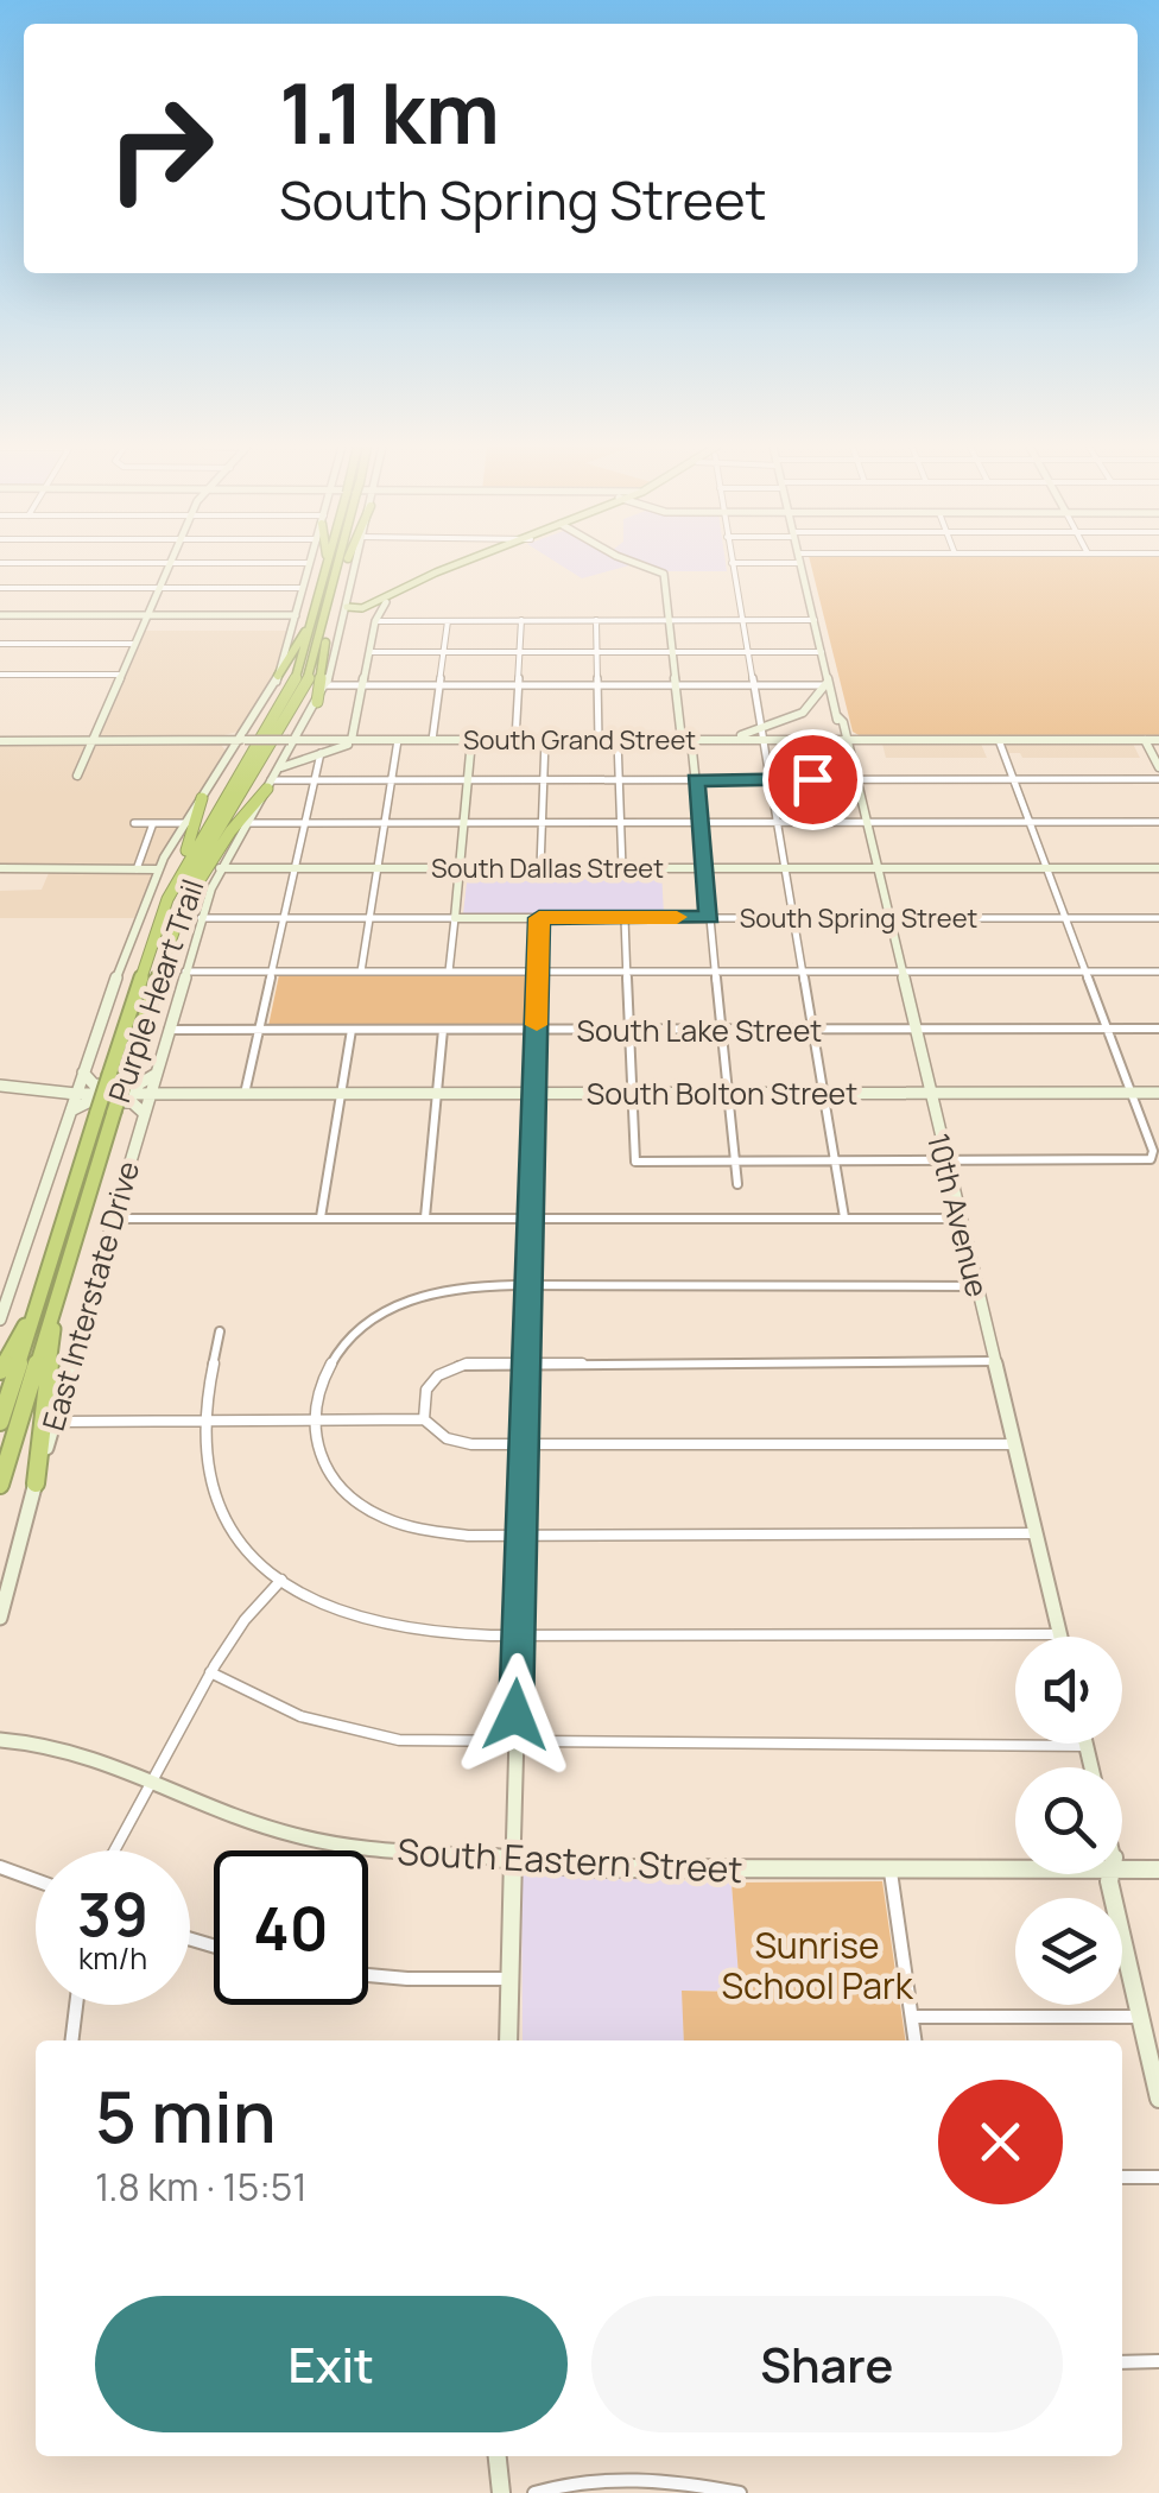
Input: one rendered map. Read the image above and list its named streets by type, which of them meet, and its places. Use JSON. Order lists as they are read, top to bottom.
{
  "streets": {
    "highway": ["Purple Heart Trail"],
    "main road": [
      "South Grand Street",
      "South Dallas Street",
      "South Spring Street",
      "South Bolton Street",
      "10th Avenue",
      "East Interstate Drive",
      "South Eastern Street"
    ],
    "street": ["South Lake Street"]
  },
  "crossings": [
    ["South Grand Street", "10th Avenue"],
    ["South Grand Street", "East Interstate Drive"],
    ["South Dallas Street", "10th Avenue"],
    ["South Dallas Street", "East Interstate Drive"],
    ["South Spring Street", "10th Avenue"],
    ["South Spring Street", "East Interstate Drive"],
    ["South Lake Street", "10th Avenue"],
    ["South Lake Street", "East Interstate Drive"],
    ["South Bolton Street", "10th Avenue"],
    ["South Bolton Street", "East Interstate Drive"]
  ],
  "parks": ["Sunrise School Park"],
  "page": {
    "turn": ["1.1 km", "South Spring Street"],
    "speed": "39 km/h",
    "limit": "40",
    "heading": ["5 min", "1.8 km · 15:51"],
    "buttons": ["Exit", "Share"]
  }
}
